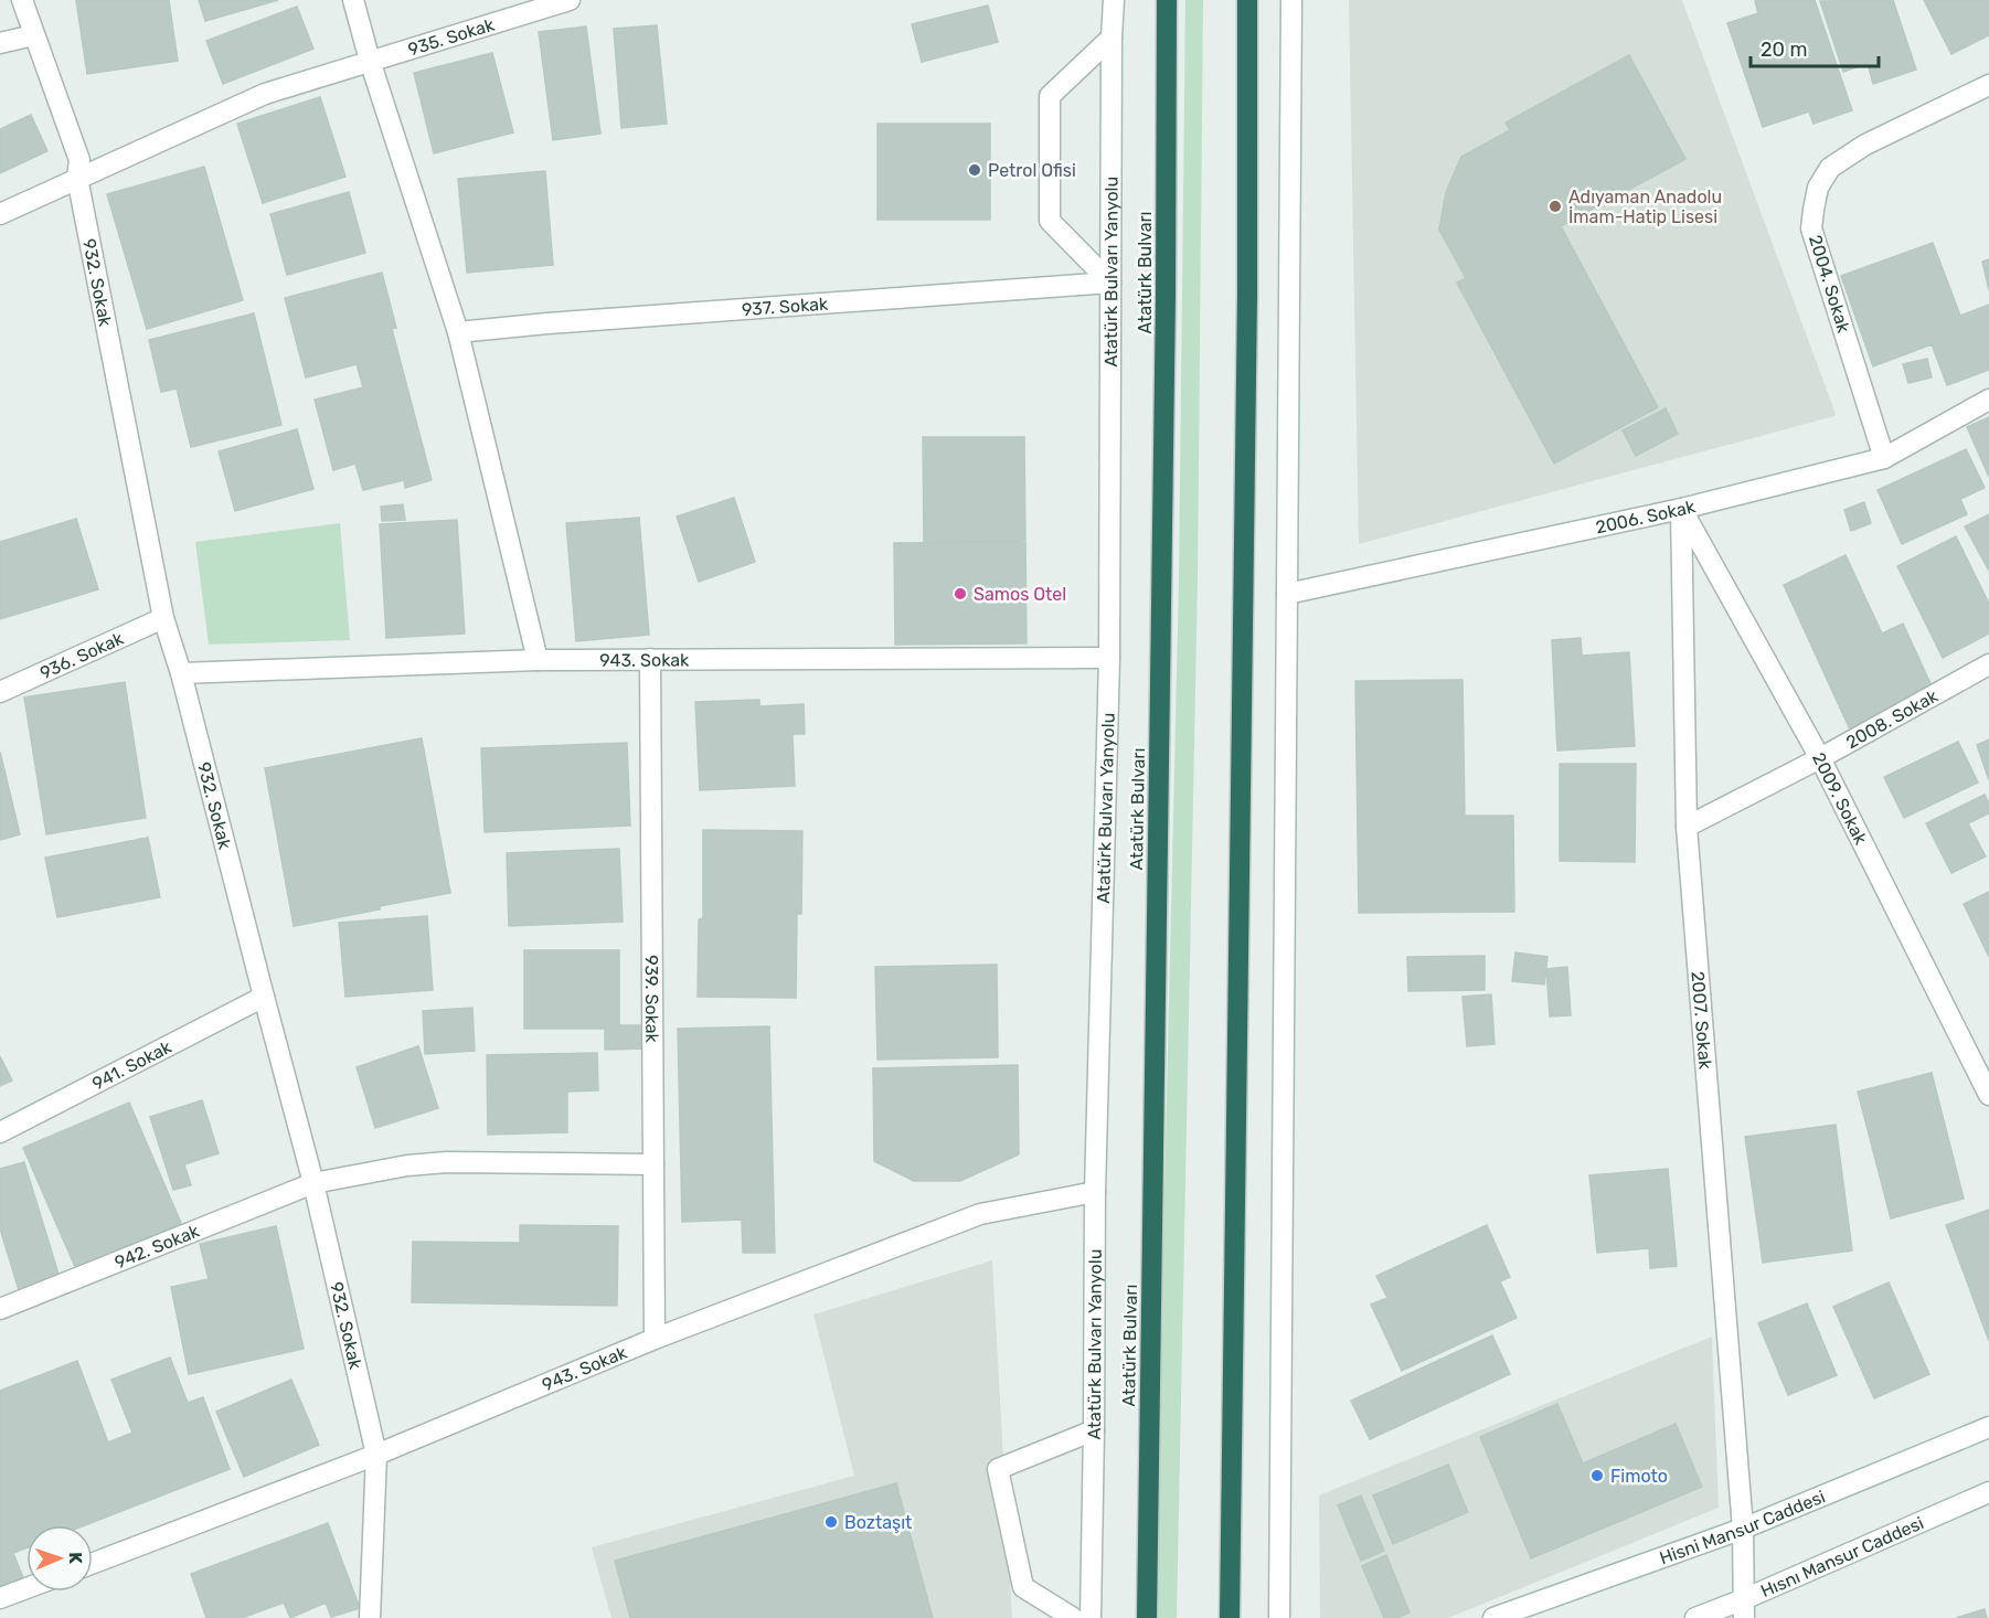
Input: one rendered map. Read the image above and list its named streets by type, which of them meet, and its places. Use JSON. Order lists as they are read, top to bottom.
{
  "streets": {
    "highway": ["Atatürk Bulvarı"],
    "street": [
      "935. Sokak",
      "Atatürk Bulvarı Yanyolu",
      "932. Sokak",
      "2004. Sokak",
      "937. Sokak",
      "2006. Sokak",
      "936. Sokak",
      "943. Sokak",
      "2008. Sokak",
      "2009. Sokak",
      "939. Sokak",
      "2007. Sokak",
      "941. Sokak",
      "942. Sokak",
      "Hisni Mansur Caddesi",
      "Hısnı Mansur Caddesi"
    ]
  },
  "crossings": [
    ["935. Sokak", "932. Sokak"],
    ["Atatürk Bulvarı Yanyolu", "937. Sokak"],
    ["Atatürk Bulvarı Yanyolu", "943. Sokak"],
    ["932. Sokak", "936. Sokak"],
    ["932. Sokak", "943. Sokak"],
    ["932. Sokak", "941. Sokak"],
    ["932. Sokak", "942. Sokak"],
    ["2004. Sokak", "2006. Sokak"],
    ["2006. Sokak", "2009. Sokak"],
    ["2006. Sokak", "2007. Sokak"],
    ["943. Sokak", "939. Sokak"],
    ["2008. Sokak", "2009. Sokak"],
    ["2008. Sokak", "2007. Sokak"],
    ["2009. Sokak", "2007. Sokak"],
    ["939. Sokak", "942. Sokak"],
    ["2007. Sokak", "Hisni Mansur Caddesi"],
    ["2007. Sokak", "Hısnı Mansur Caddesi"]
  ],
  "places": [
    "Petrol Ofisi",
    "Adıyaman Anadolu İmam-Hatip Lisesi",
    "Samos Otel",
    "Fimoto",
    "Boztaşıt"
  ],
  "scale_bar": "20 m",
  "north": "right"
}
